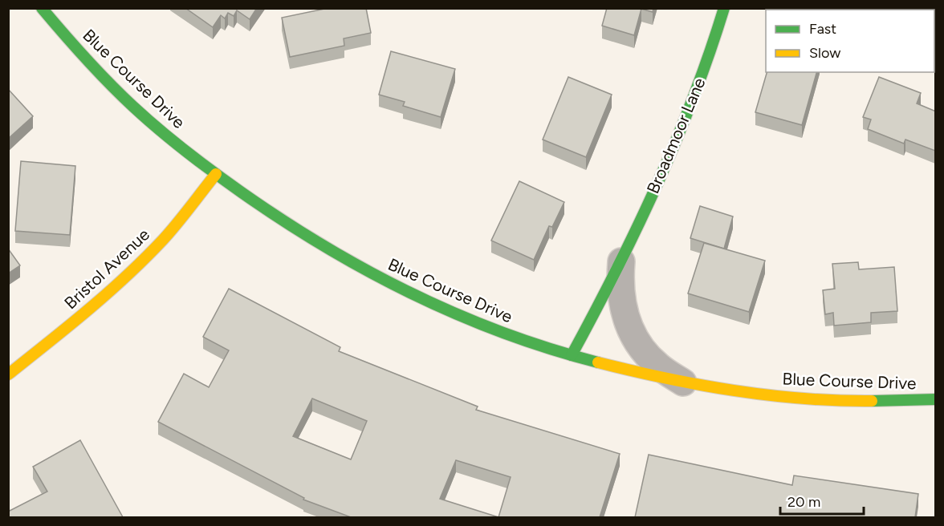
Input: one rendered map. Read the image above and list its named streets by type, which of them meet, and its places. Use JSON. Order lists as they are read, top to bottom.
{
  "streets": {
    "main road": ["Blue Course Drive", "Broadmoor Lane", "Bristol Avenue"]
  },
  "crossings": [
    ["Blue Course Drive", "Broadmoor Lane"],
    ["Blue Course Drive", "Bristol Avenue"]
  ],
  "legend": ["Fast", "Slow"],
  "scale_bar": "20 m"
}
